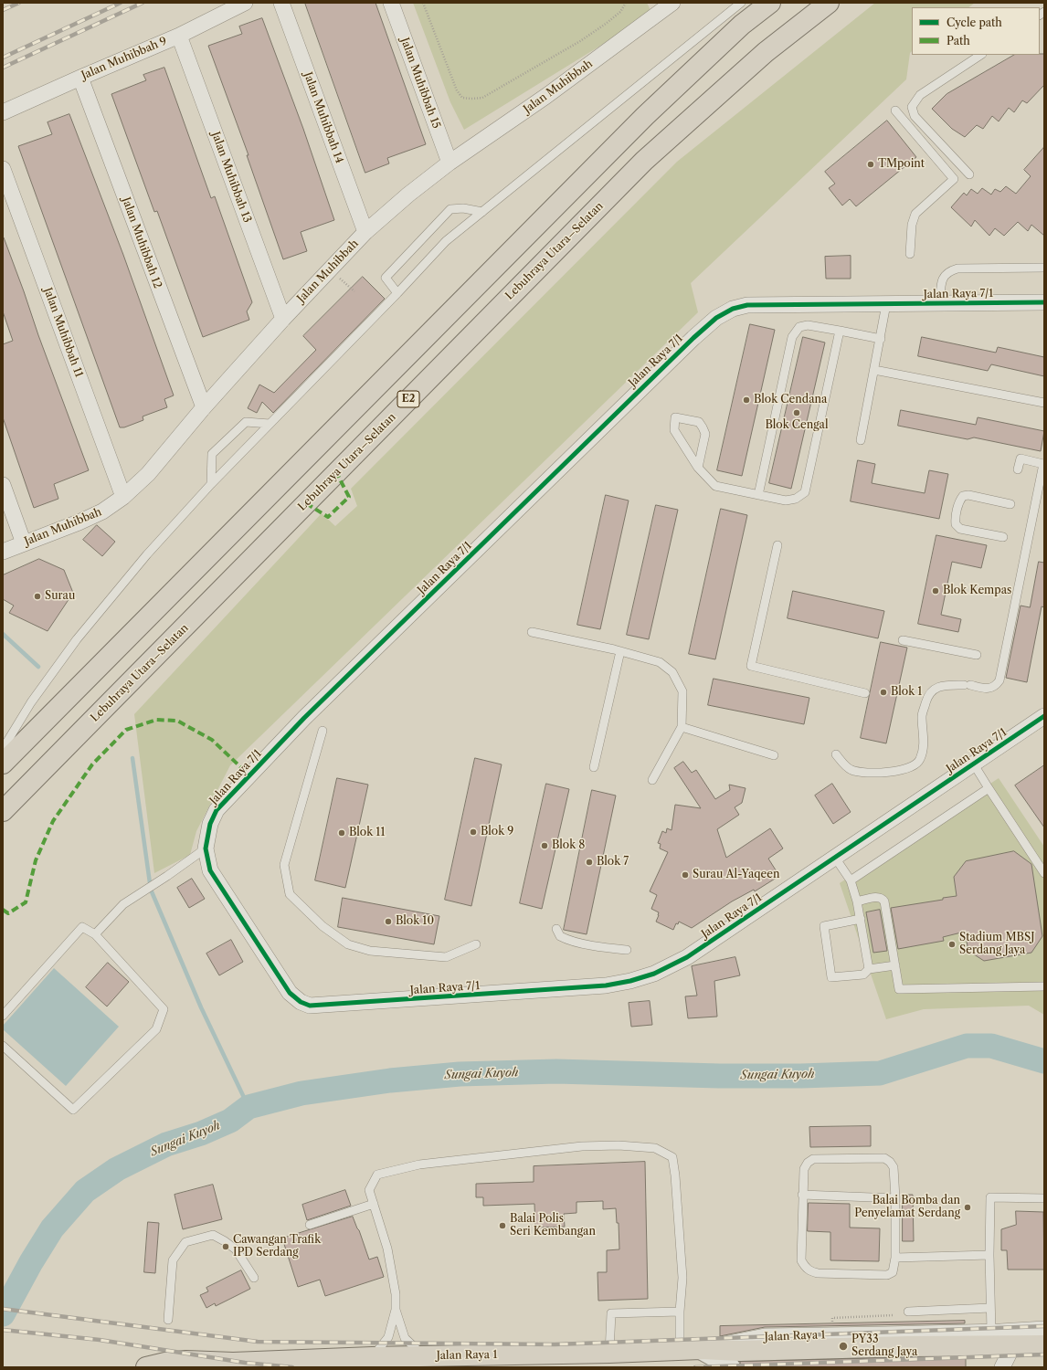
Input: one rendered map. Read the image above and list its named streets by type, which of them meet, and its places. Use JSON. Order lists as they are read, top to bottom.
{
  "streets": {
    "main road": ["Lebuhraya Utara–Selatan", "E2", "Jalan Raya 1"],
    "street": [
      "Jalan Muhibbah 9",
      "Jalan Muhibbah 15",
      "Jalan Muhibbah",
      "Jalan Muhibbah 14",
      "Jalan Muhibbah 13",
      "Jalan Muhibbah 12",
      "Jalan Raya 7/1",
      "Jalan Muhibbah 11"
    ]
  },
  "crossings": [
    ["Jalan Muhibbah 9", "Jalan Muhibbah 13"],
    ["Jalan Muhibbah 9", "Jalan Muhibbah 12"],
    ["Jalan Muhibbah 15", "Jalan Muhibbah"],
    ["Jalan Muhibbah", "Jalan Muhibbah 14"],
    ["Jalan Muhibbah", "Jalan Muhibbah 13"],
    ["Jalan Muhibbah", "Jalan Muhibbah 12"],
    ["Jalan Muhibbah", "Jalan Muhibbah 11"]
  ],
  "water": ["Sungai Kuyoh"],
  "places": [
    "TMpoint",
    "Blok Cendana",
    "Blok Cengal",
    "Blok Kempas",
    "Surau",
    "Blok 1",
    "Blok 9",
    "Blok 11",
    "Blok 8",
    "Blok 7",
    "Surau Al-Yaqeen",
    "Blok 10",
    "Stadium MBSJ Serdang Jaya",
    "Balai Bomba dan Penyelamat Serdang",
    "Balai Polis Seri Kembangan",
    "Cawangan Trafik IPD Serdang",
    "PY33 Serdang Jaya"
  ],
  "legend": ["Cycle path", "Path"]
}
